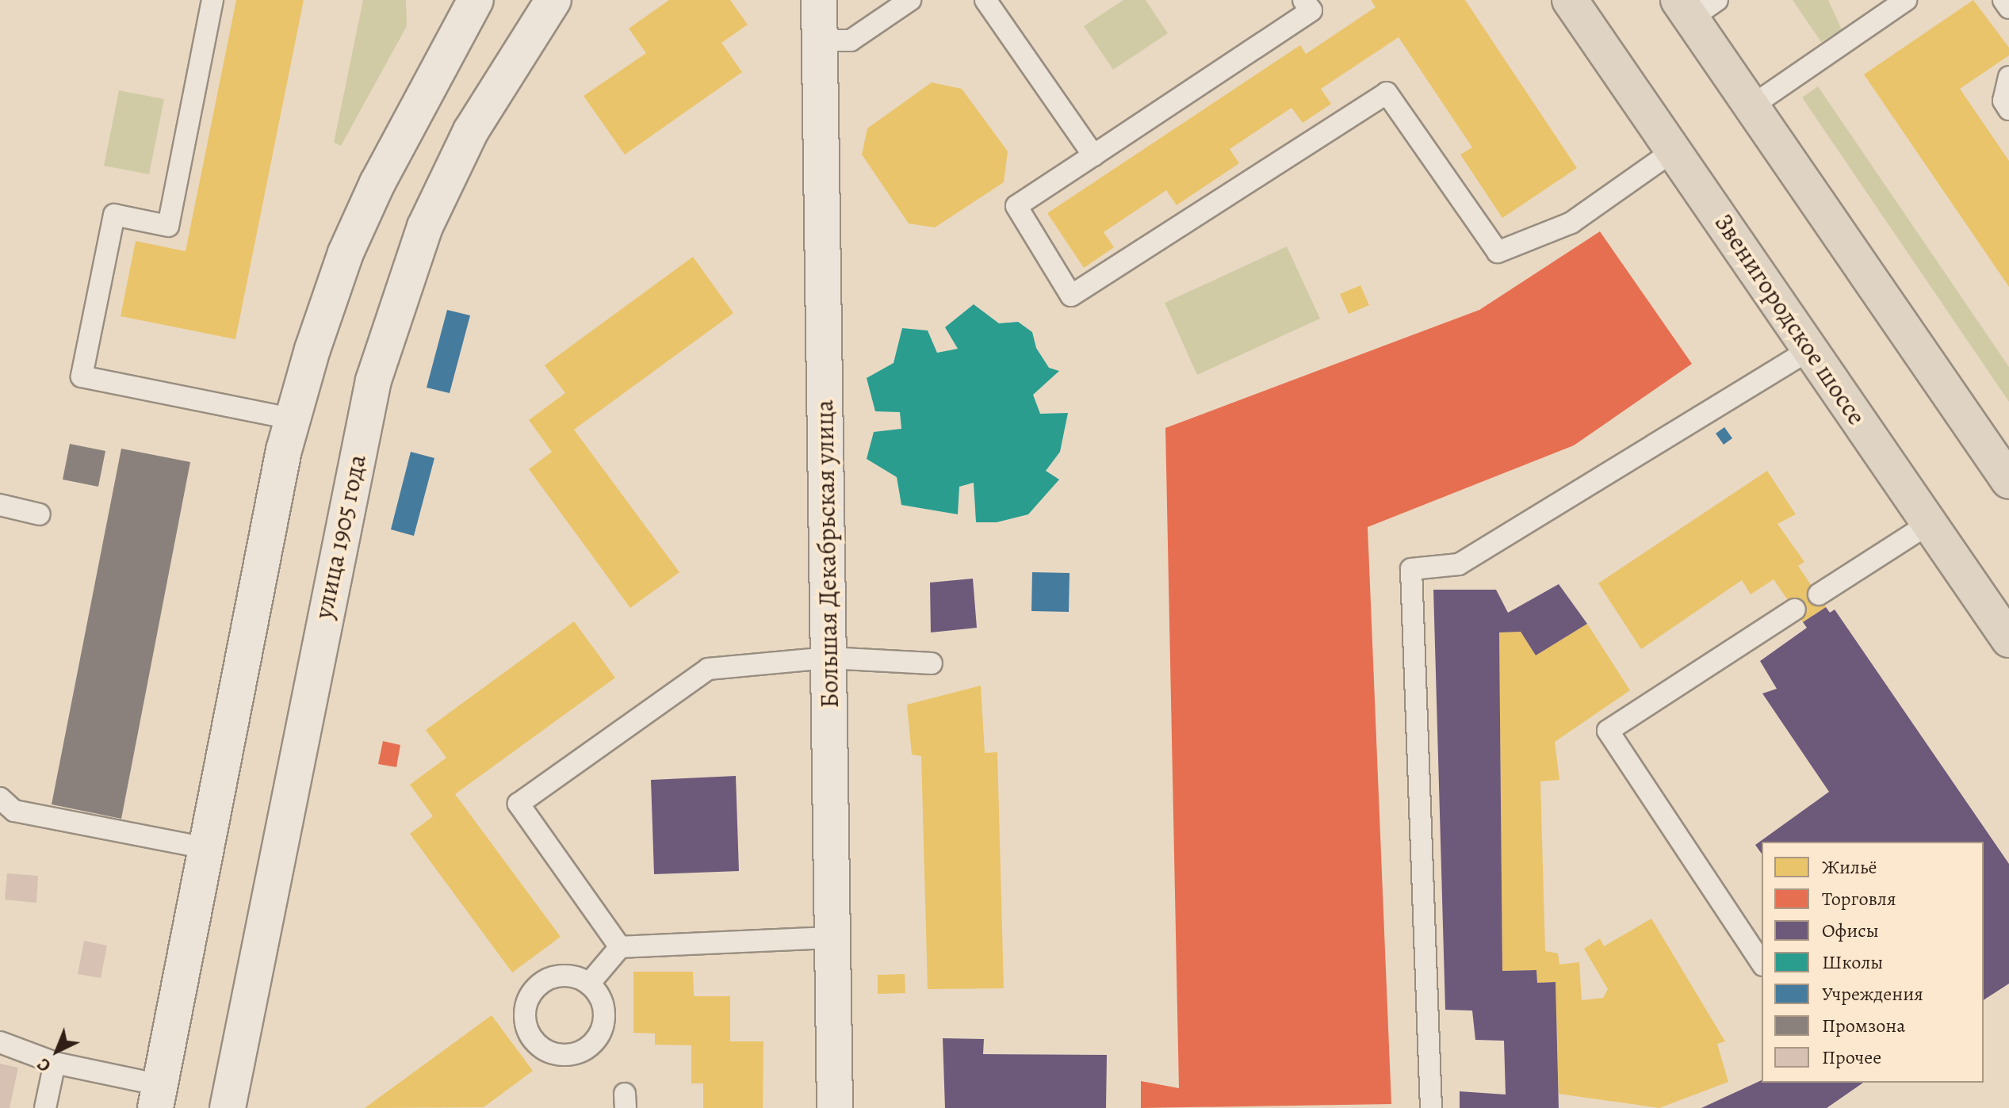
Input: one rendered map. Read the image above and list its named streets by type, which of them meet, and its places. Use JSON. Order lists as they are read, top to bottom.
{
  "streets": {
    "main road": ["Звенигородское шоссе", "улица 1905 года", "Большая Декабрьская улица"]
  },
  "legend": [
    "Жильё",
    "Торговля",
    "Офисы",
    "Школы",
    "Учреждения",
    "Промзона",
    "Прочее"
  ],
  "north": "bottom left"
}
